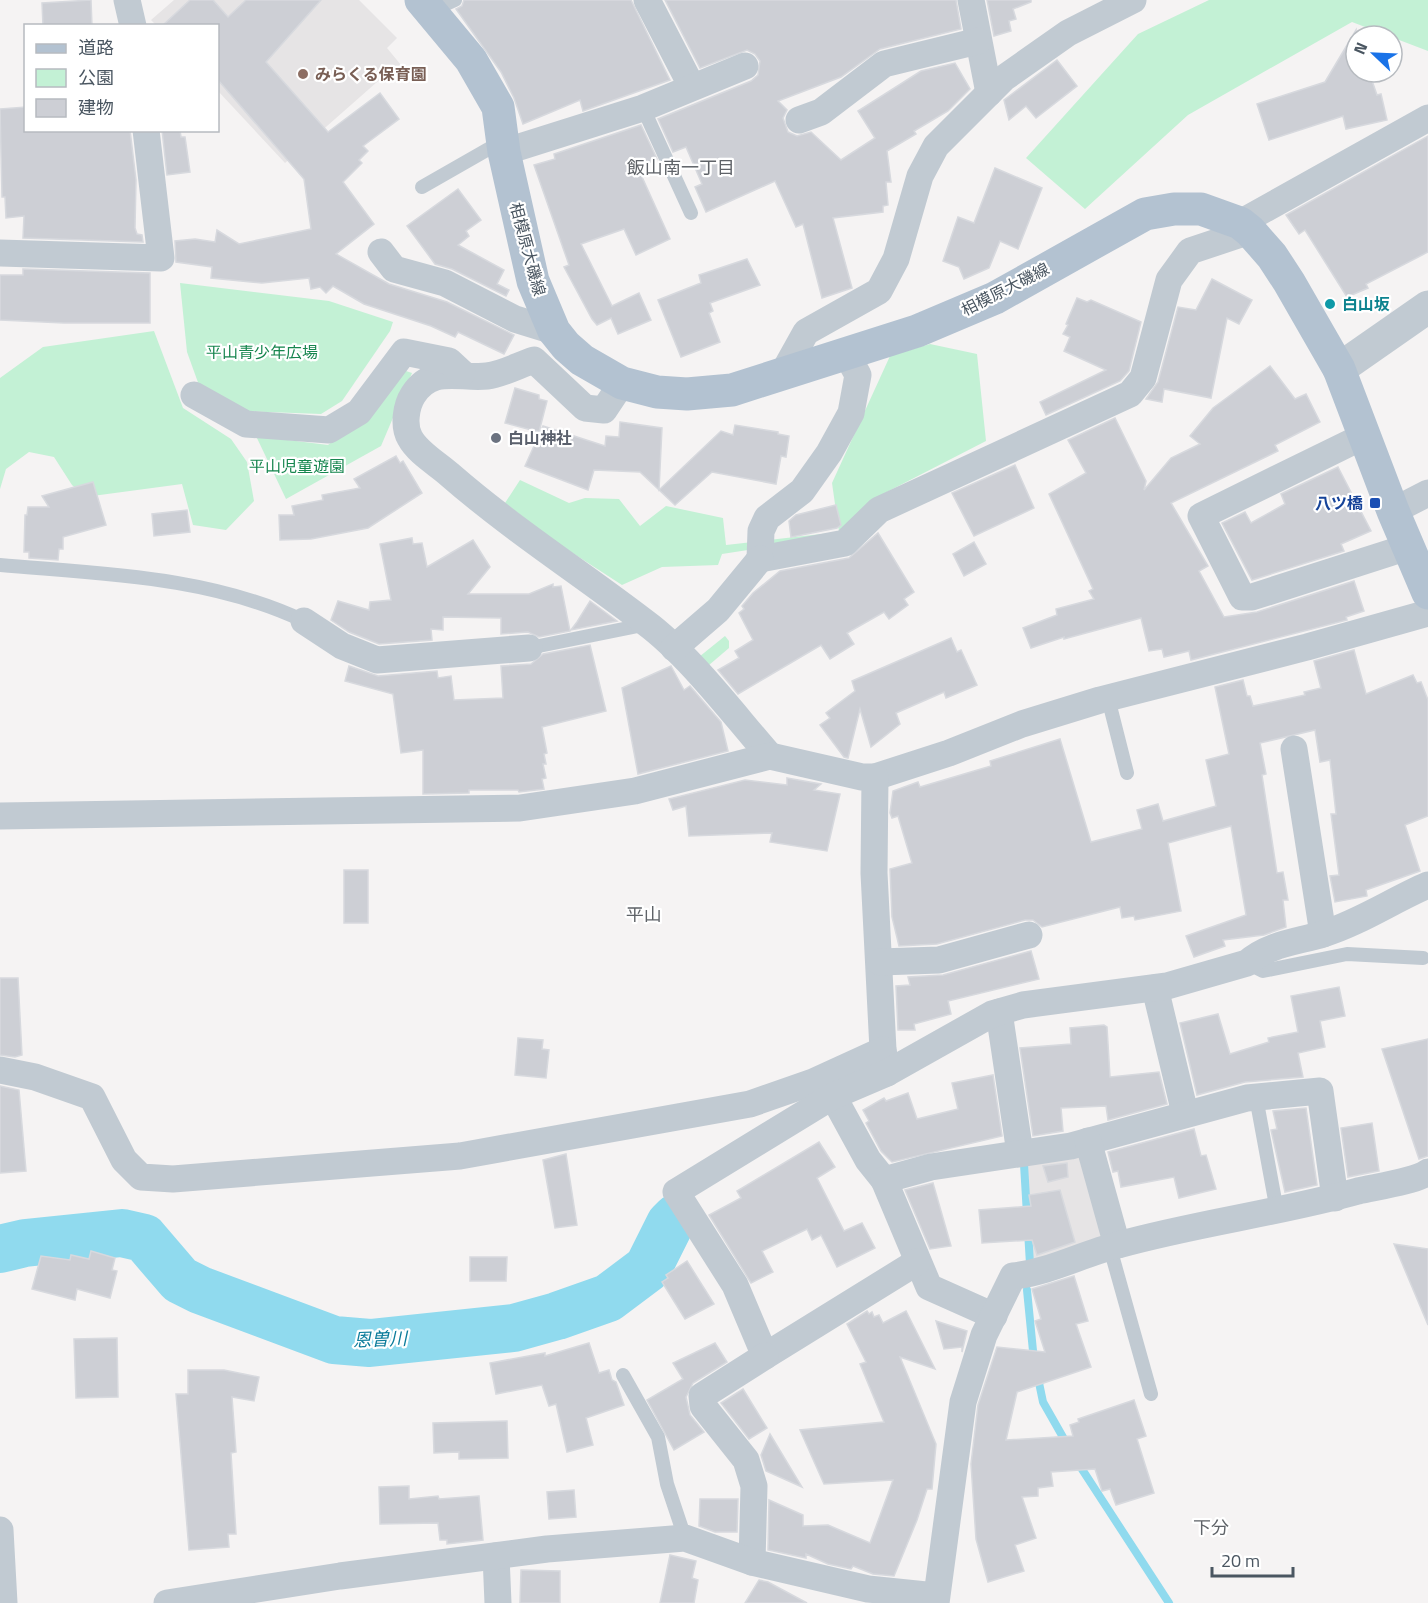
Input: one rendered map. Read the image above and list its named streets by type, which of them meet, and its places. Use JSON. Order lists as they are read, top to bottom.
{
  "streets": {
    "main road": ["相模原大磯線"]
  },
  "districts": ["飯山南一丁目", "平山", "下分"],
  "water": ["恩曽川"],
  "parks": ["平山青少年広場", "平山児童遊園"],
  "places": {
    "other": ["みらくる保育園", "白山坂", "白山神社"],
    "transit": ["八ツ橋"]
  },
  "legend": ["道路", "公園", "建物"],
  "scale_bar": "20 m",
  "north": "top left"
}
